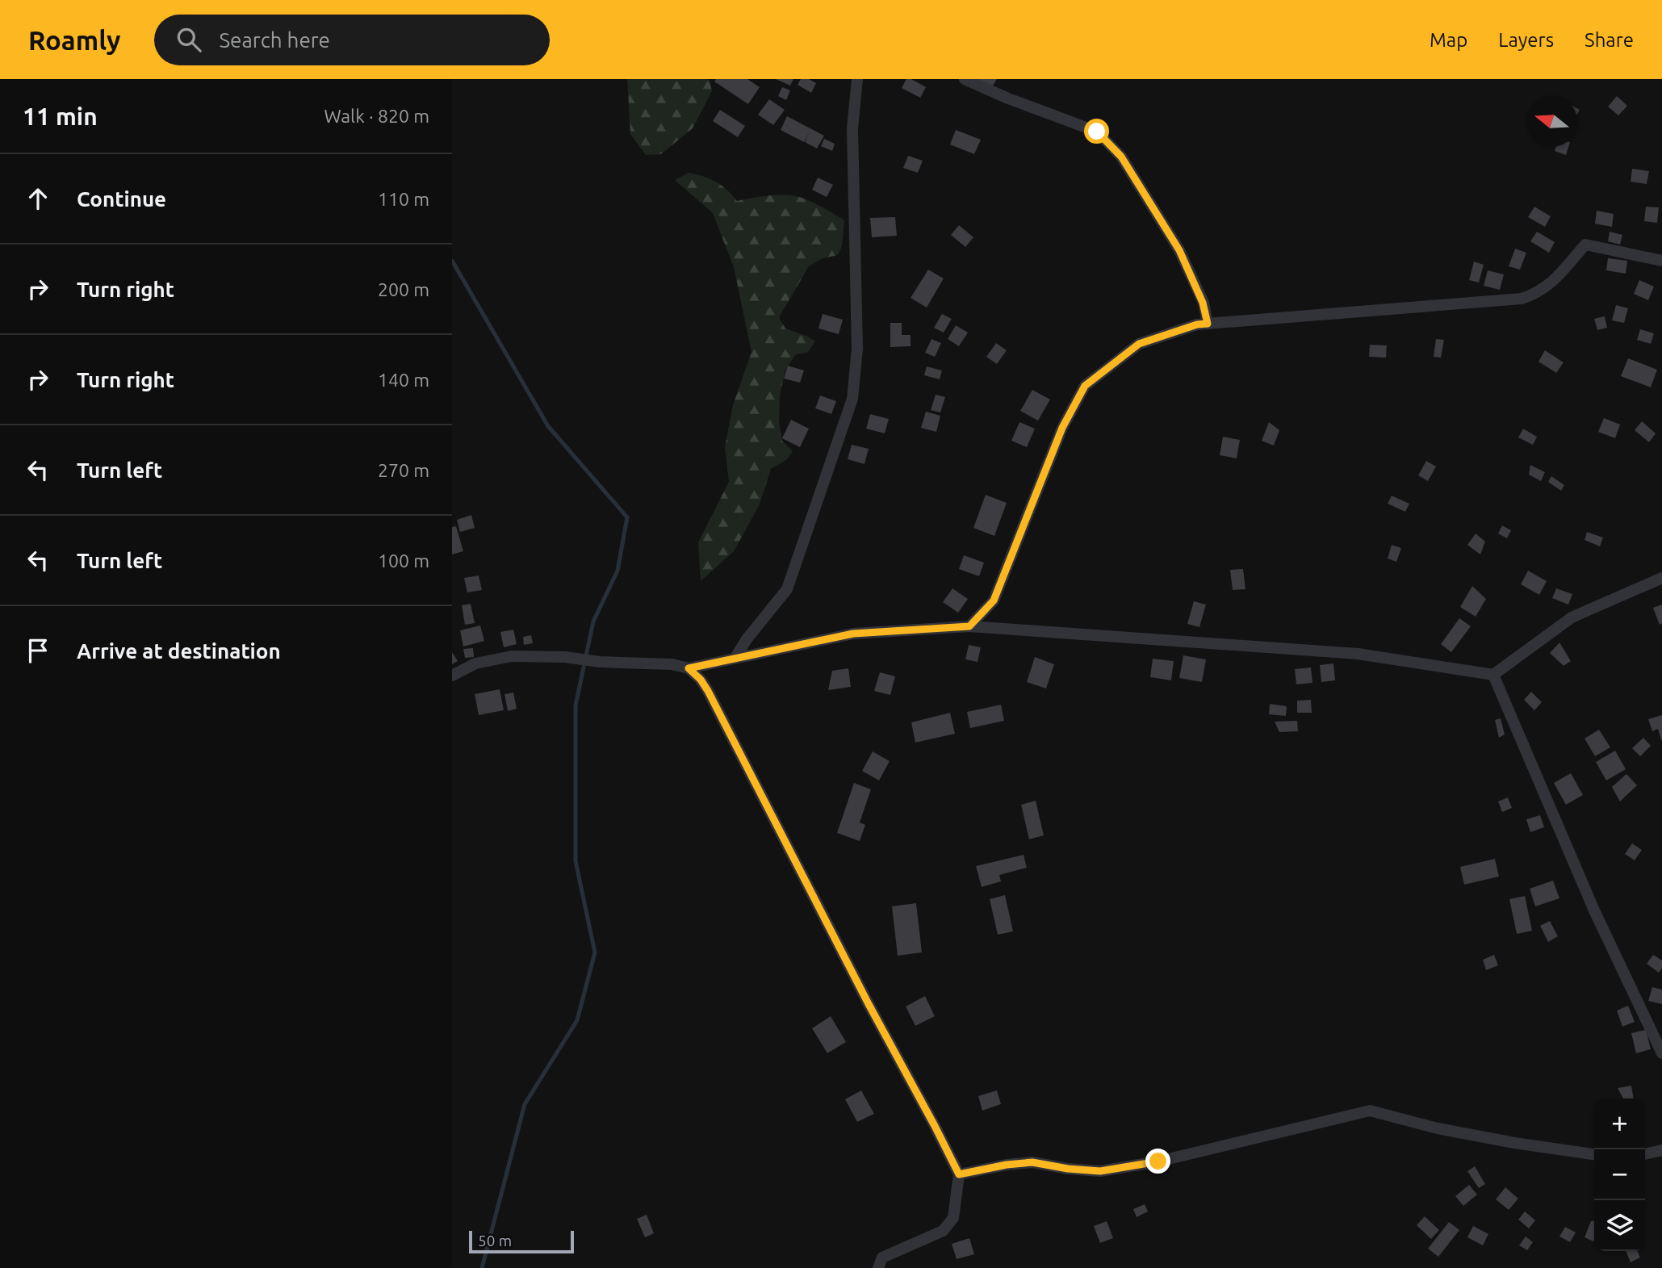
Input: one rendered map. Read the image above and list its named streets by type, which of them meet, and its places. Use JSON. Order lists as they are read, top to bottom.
{
  "scale_bar": "50 m",
  "north": "left",
  "page": {
    "header": "Roamly",
    "search": "Search here",
    "nav": ["Map", "Layers", "Share"],
    "heading": ["11 min", "Walk · 820 m"],
    "list": [
      ["Continue", "110 m"],
      ["Turn right", "200 m"],
      ["Turn right", "140 m"],
      ["Turn left", "270 m"],
      ["Turn left", "100 m"],
      "Arrive at destination"
    ],
    "map_buttons": ["+", "−"],
    "scale": "50 m"
  }
}
